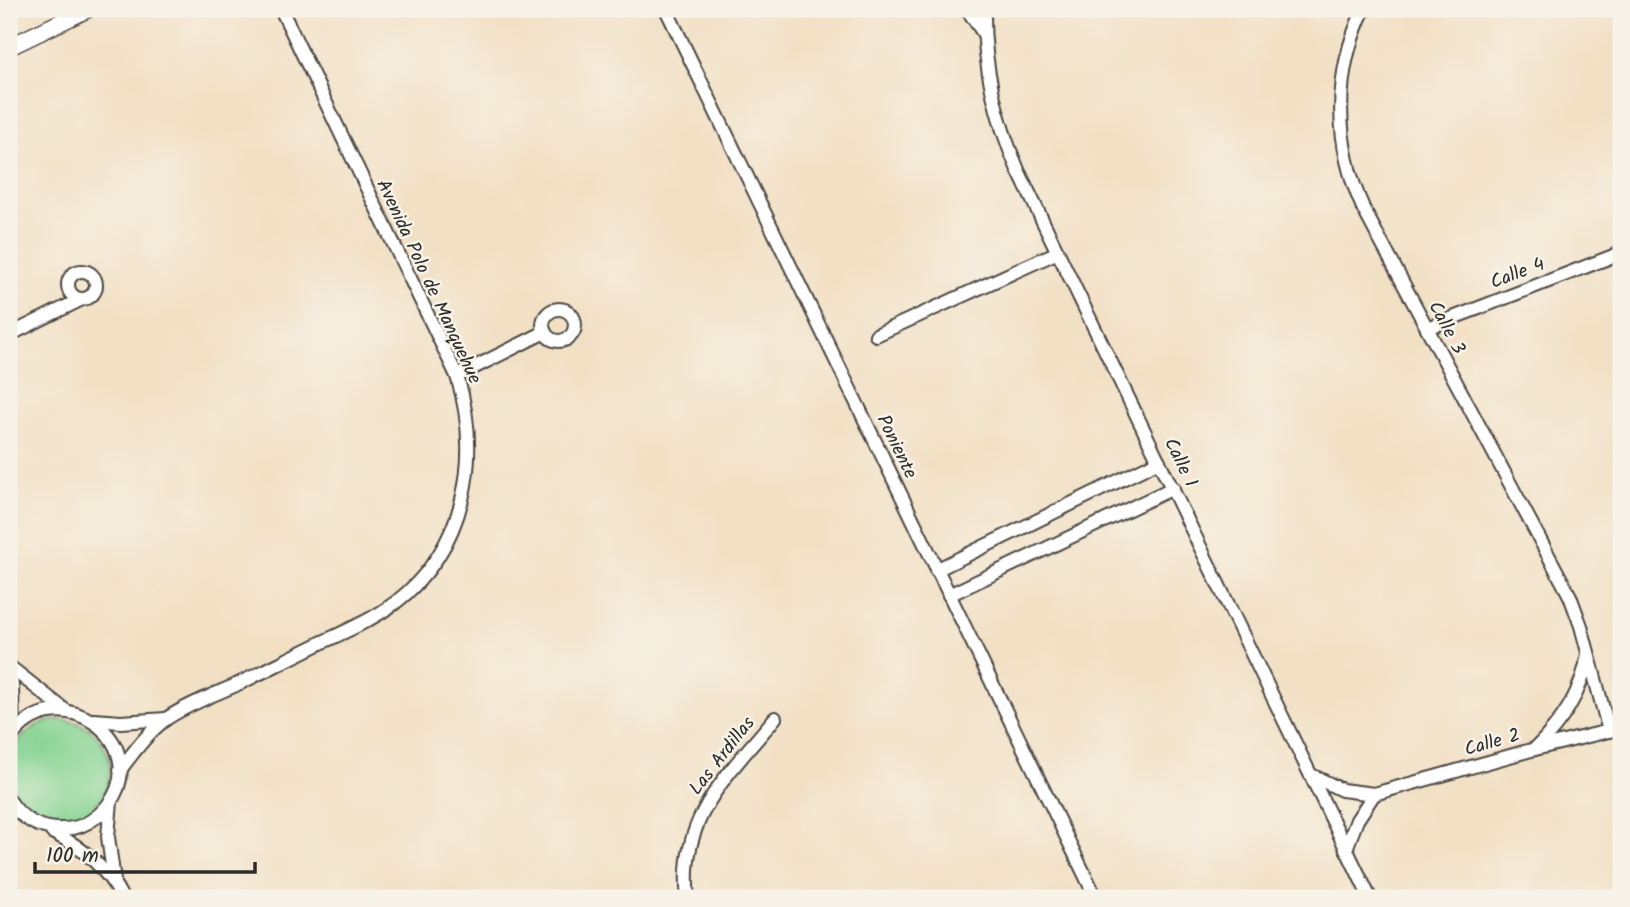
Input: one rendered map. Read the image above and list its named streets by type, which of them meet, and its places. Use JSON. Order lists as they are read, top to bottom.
{
  "streets": {
    "street": [
      "Calle 4",
      "Avenida Polo de Manquehue",
      "Calle 3",
      "Poniente",
      "Calle 1",
      "Calle 2",
      "Las Ardillas"
    ]
  },
  "crossings": [
    ["Calle 4", "Calle 3"],
    ["Calle 3", "Calle 2"],
    ["Calle 1", "Calle 2"]
  ],
  "scale_bar": "100 m"
}
